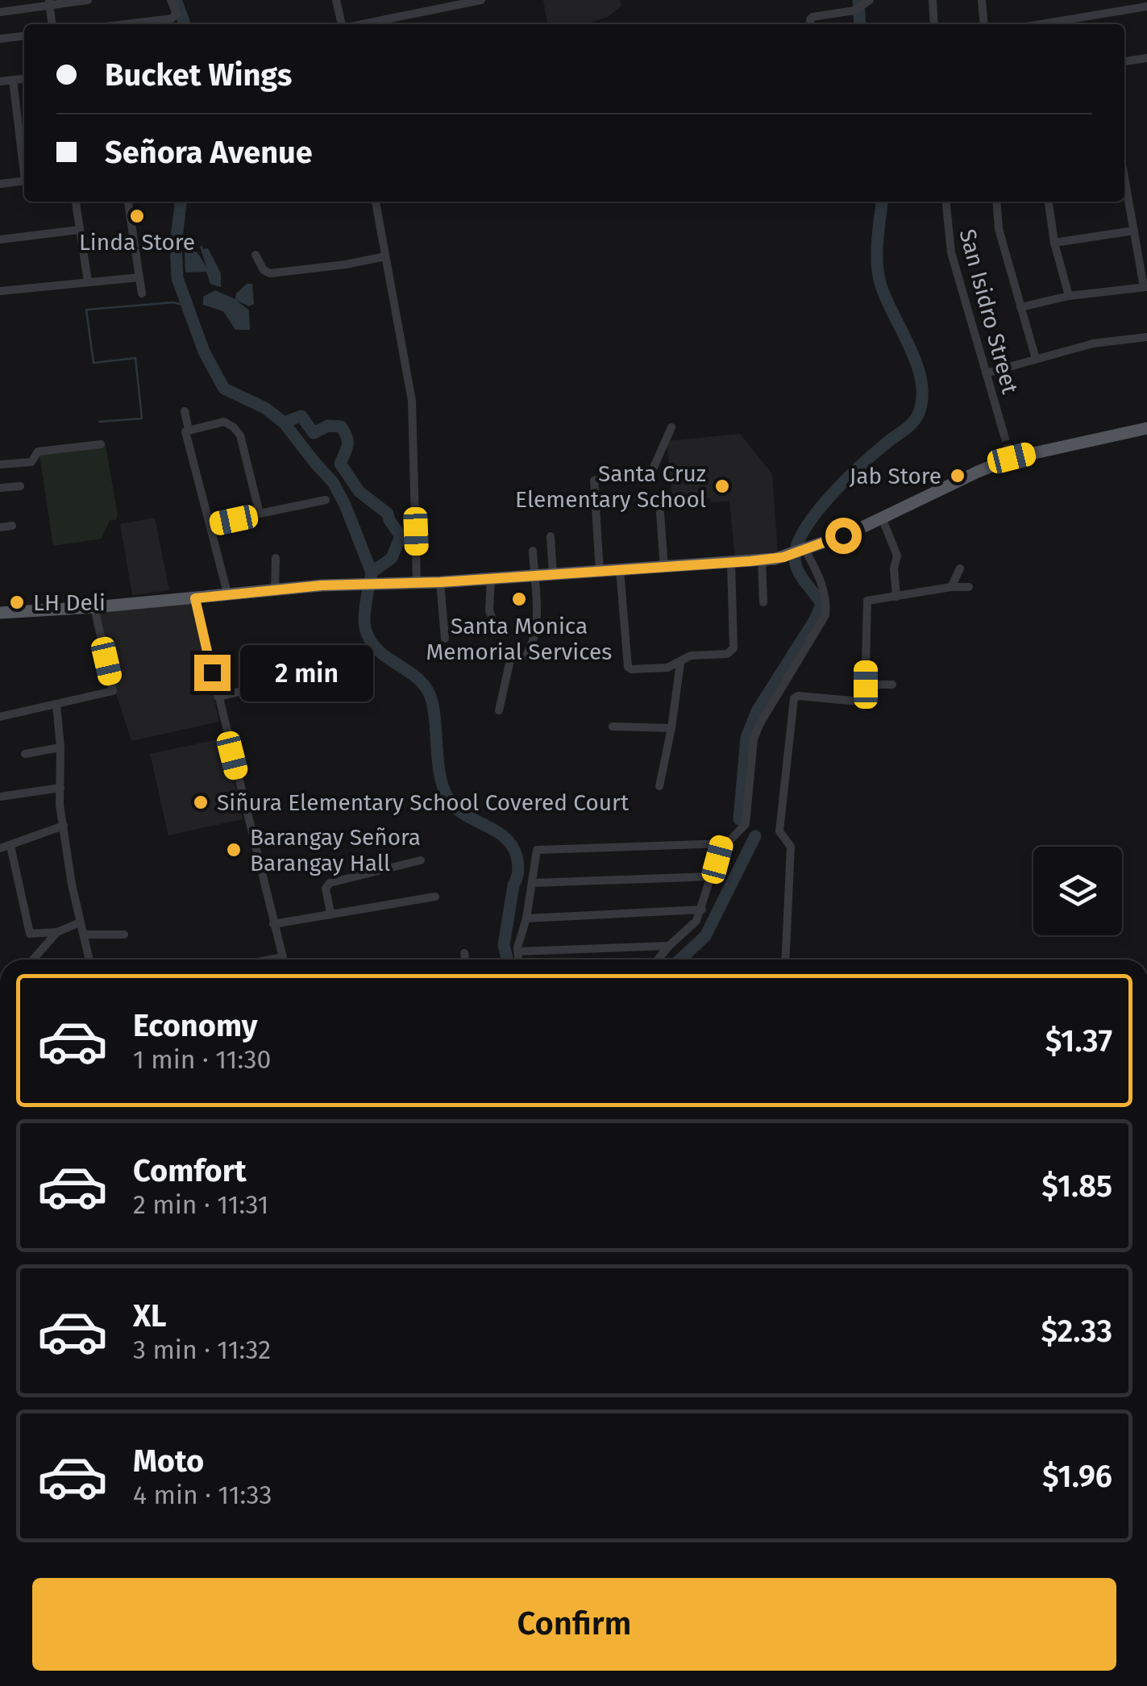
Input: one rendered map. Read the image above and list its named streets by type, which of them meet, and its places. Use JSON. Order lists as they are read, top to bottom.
{
  "streets": {
    "street": ["San Isidro Street"]
  },
  "places": [
    "Linda Store",
    "Jab Store",
    "Santa Cruz Elementary School",
    "Santa Monica Memorial Services",
    "LH Deli",
    "Siñura Elementary School Covered Court",
    "Barangay Señora Barangay Hall"
  ],
  "page": {
    "banner": ["Bucket Wings", "Señora Avenue"],
    "bubble": "2 min",
    "list": [
      {
        "name": "Economy",
        "note": "1 min · 11:30",
        "value": "$1.37"
      },
      {
        "name": "Comfort",
        "note": "2 min · 11:31",
        "value": "$1.85"
      },
      {
        "name": "XL",
        "note": "3 min · 11:32",
        "value": "$2.33"
      },
      {
        "name": "Moto",
        "note": "4 min · 11:33",
        "value": "$1.96"
      }
    ],
    "buttons": "Confirm"
  }
}
